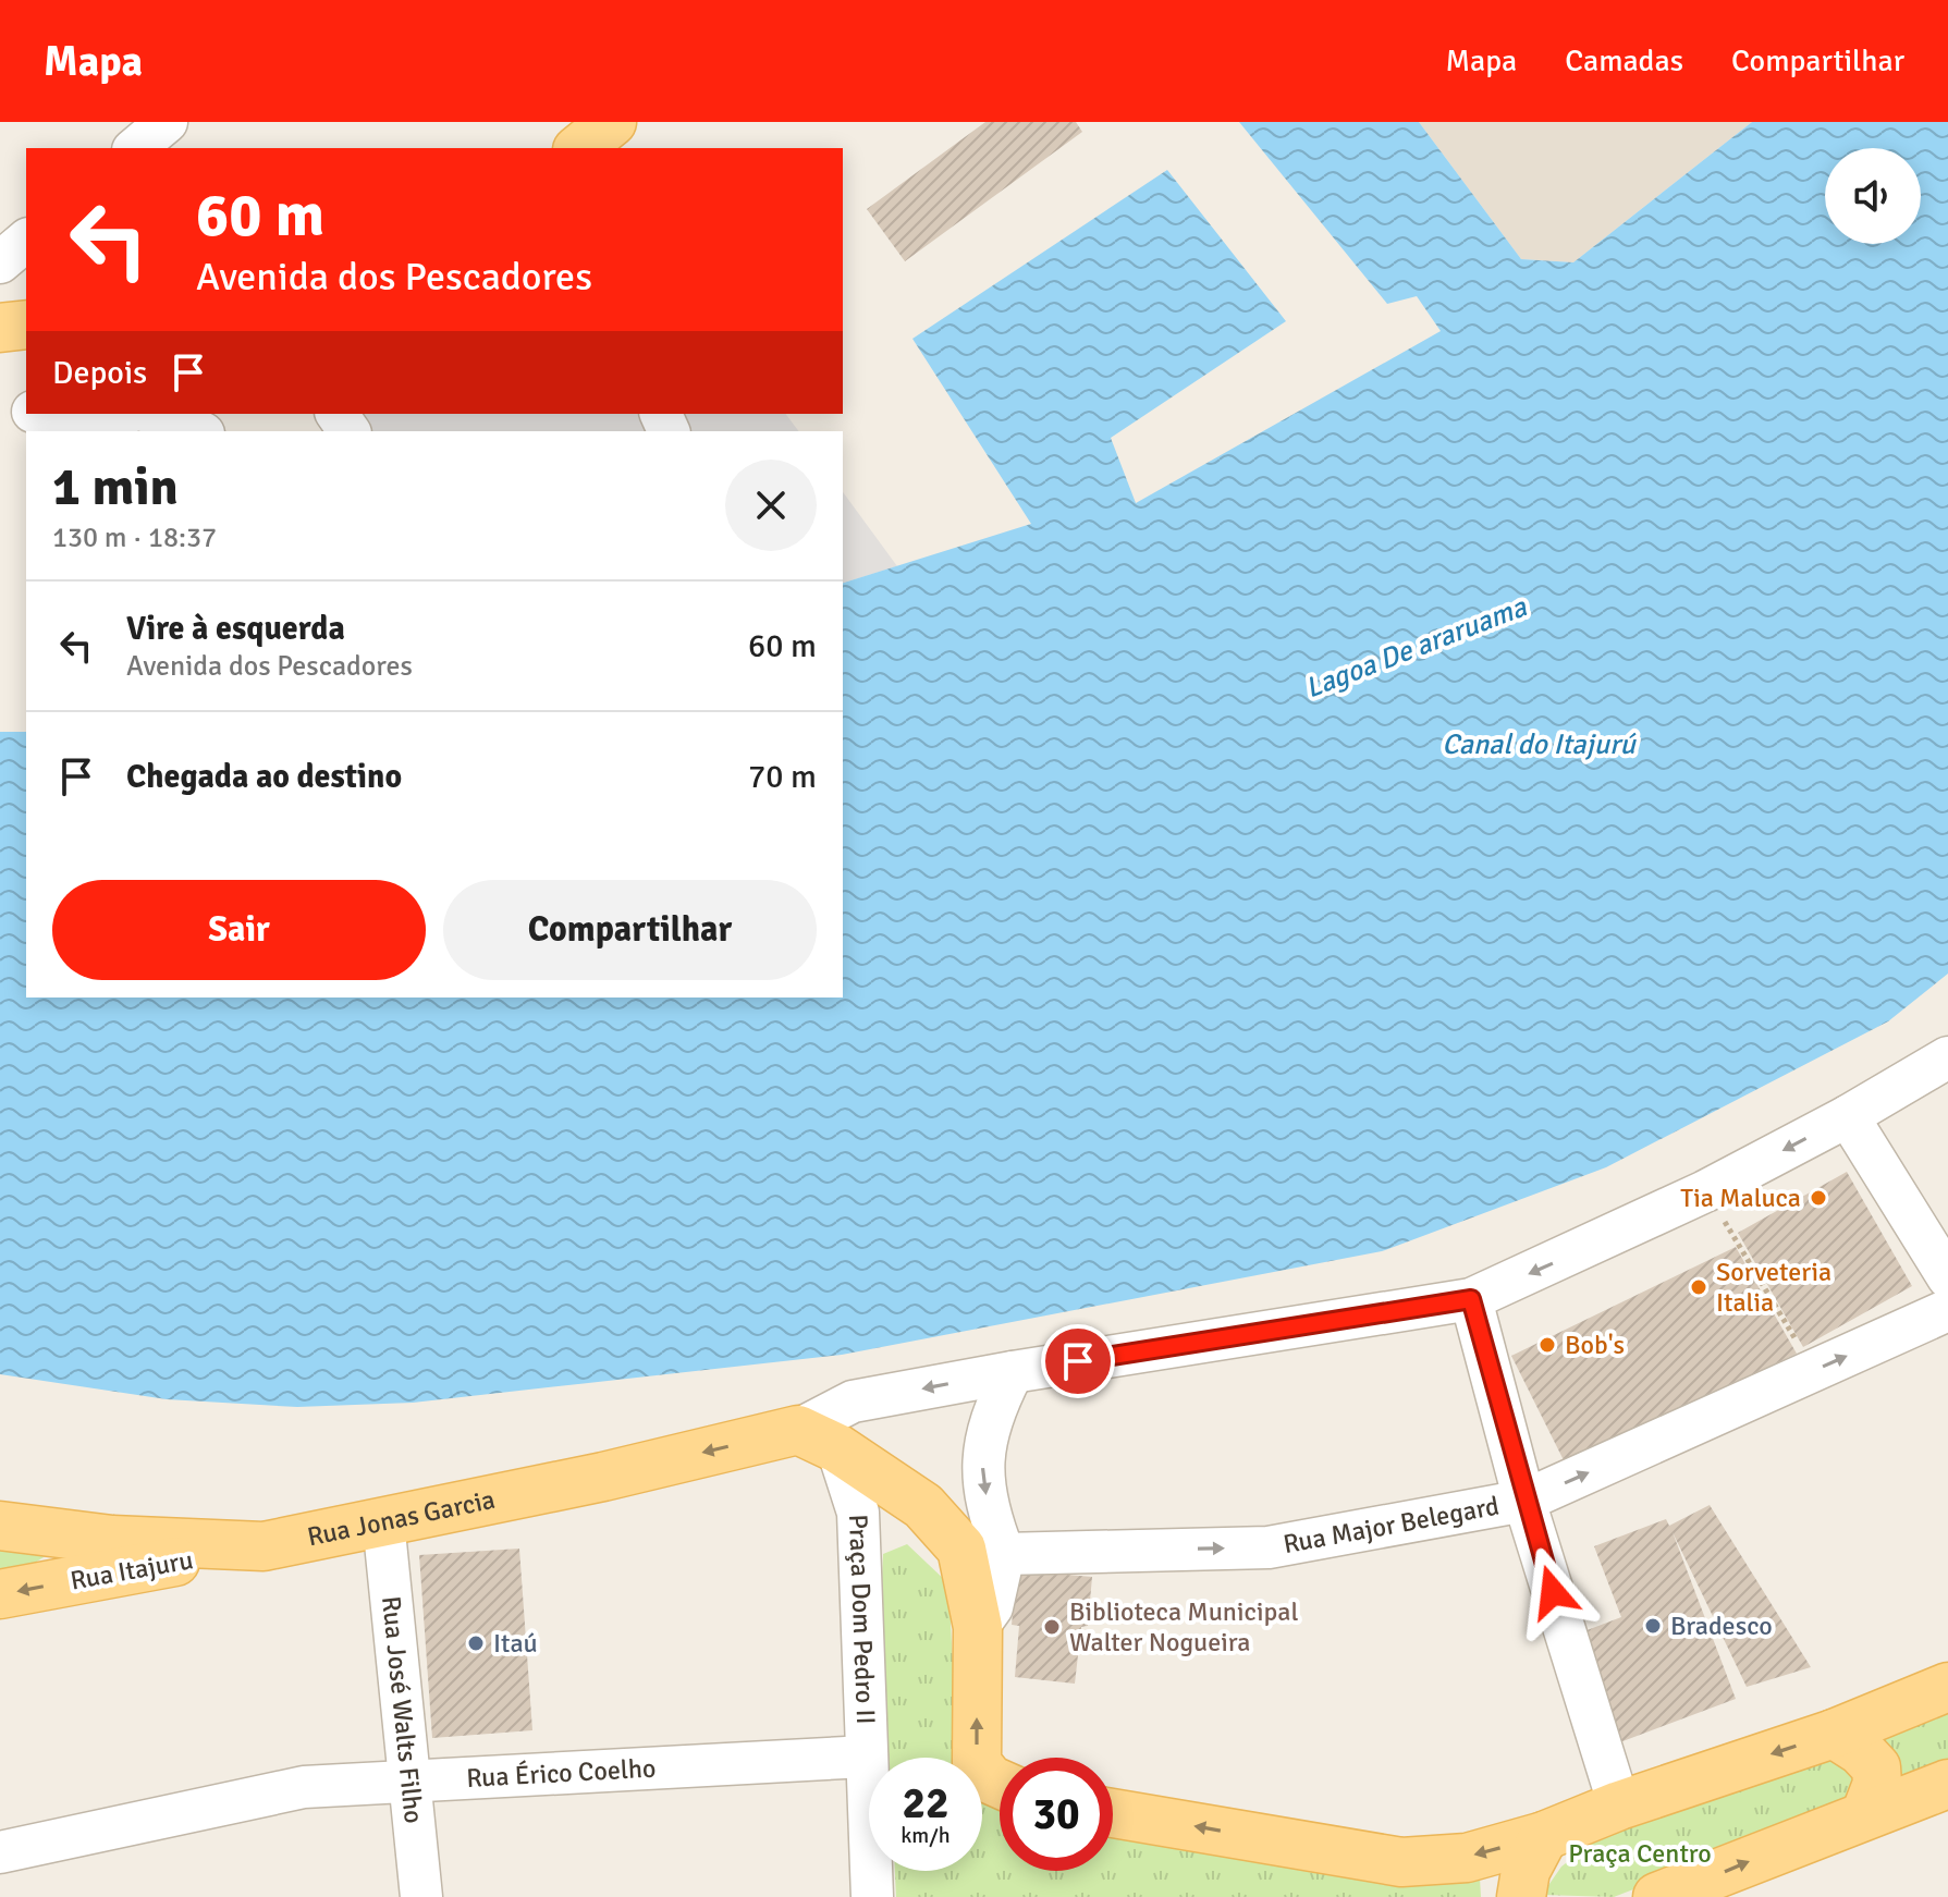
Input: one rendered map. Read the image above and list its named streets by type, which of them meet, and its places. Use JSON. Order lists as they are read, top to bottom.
{
  "streets": {
    "main road": ["Rua Jonas Garcia", "Rua Itajuru"],
    "street": [
      "Rua Major Belegard",
      "Praça Dom Pedro II",
      "Rua José Walts Filho",
      "Rua Érico Coelho"
    ]
  },
  "crossings": [
    ["Rua Jonas Garcia", "Rua Itajuru"],
    ["Rua Jonas Garcia", "Praça Dom Pedro II"],
    ["Rua Jonas Garcia", "Rua José Walts Filho"],
    ["Praça Dom Pedro II", "Rua Érico Coelho"],
    ["Rua José Walts Filho", "Rua Érico Coelho"]
  ],
  "one_way": ["Rua Jonas Garcia", "Rua Itajuru"],
  "water": ["Lagoa De araruama", "Canal do Itajurú"],
  "parks": ["Praça Centro"],
  "places": [
    "Tia Maluca",
    "Sorveteria Italia",
    "Bob's",
    "Bradesco",
    "Biblioteca Municipal Walter Nogueira",
    "Itaú"
  ],
  "page": {
    "header": "Mapa",
    "nav": ["Mapa", "Camadas", "Compartilhar"],
    "turn": ["60 m", "Avenida dos Pescadores"],
    "then": "Depois",
    "heading": ["1 min", "130 m · 18:37"],
    "list": [
      {
        "name": "Vire à esquerda",
        "note": "Avenida dos Pescadores",
        "value": "60 m"
      },
      {
        "name": "Chegada ao destino",
        "value": "70 m"
      }
    ],
    "buttons": ["Sair", "Compartilhar"],
    "speed": "22 km/h",
    "limit": "30"
  }
}
